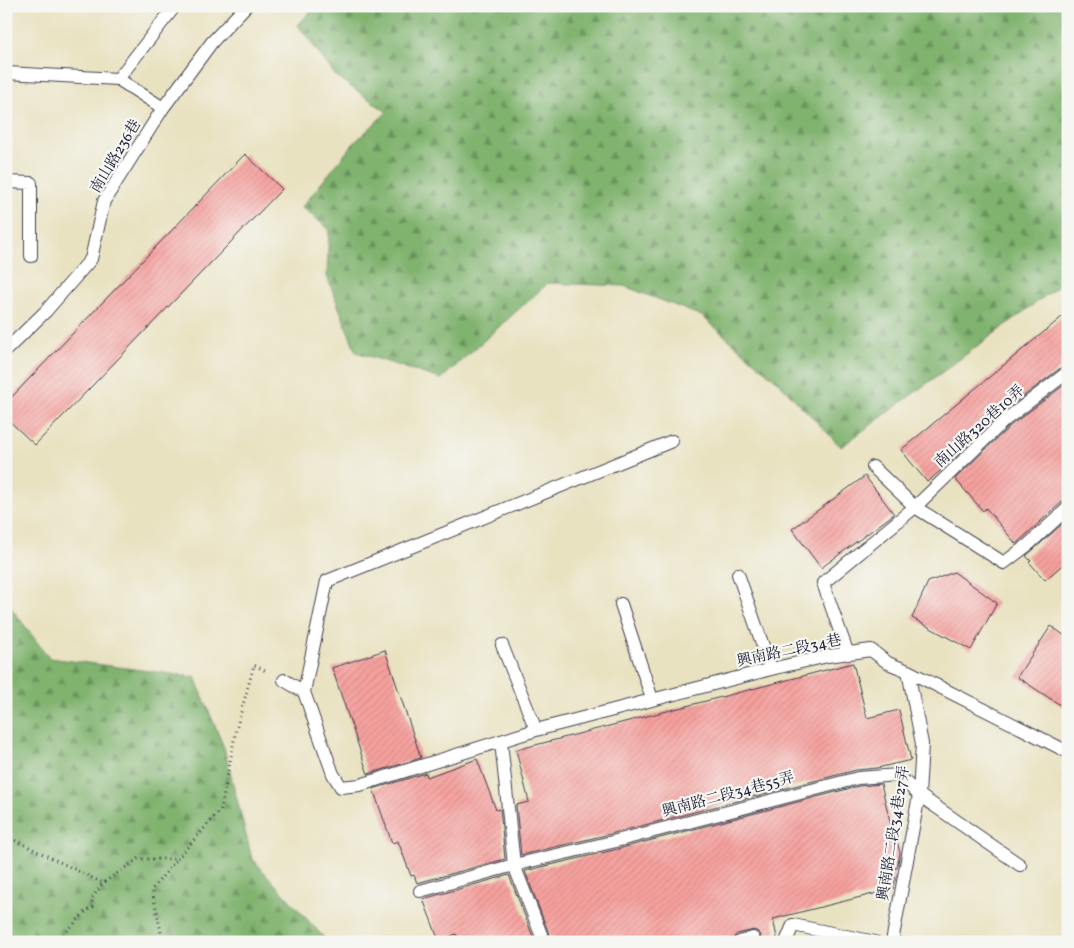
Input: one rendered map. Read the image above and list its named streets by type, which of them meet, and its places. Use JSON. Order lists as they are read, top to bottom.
{
  "streets": {
    "lane": [
      "南山路236巷",
      "南山路320巷10弄",
      "興南路二段34巷",
      "興南路二段34巷55弄",
      "興南路二段34巷27弄"
    ]
  },
  "crossings": [
    ["南山路320巷10弄", "興南路二段34巷"],
    ["興南路二段34巷", "興南路二段34巷27弄"],
    ["興南路二段34巷55弄", "興南路二段34巷27弄"]
  ]
}
